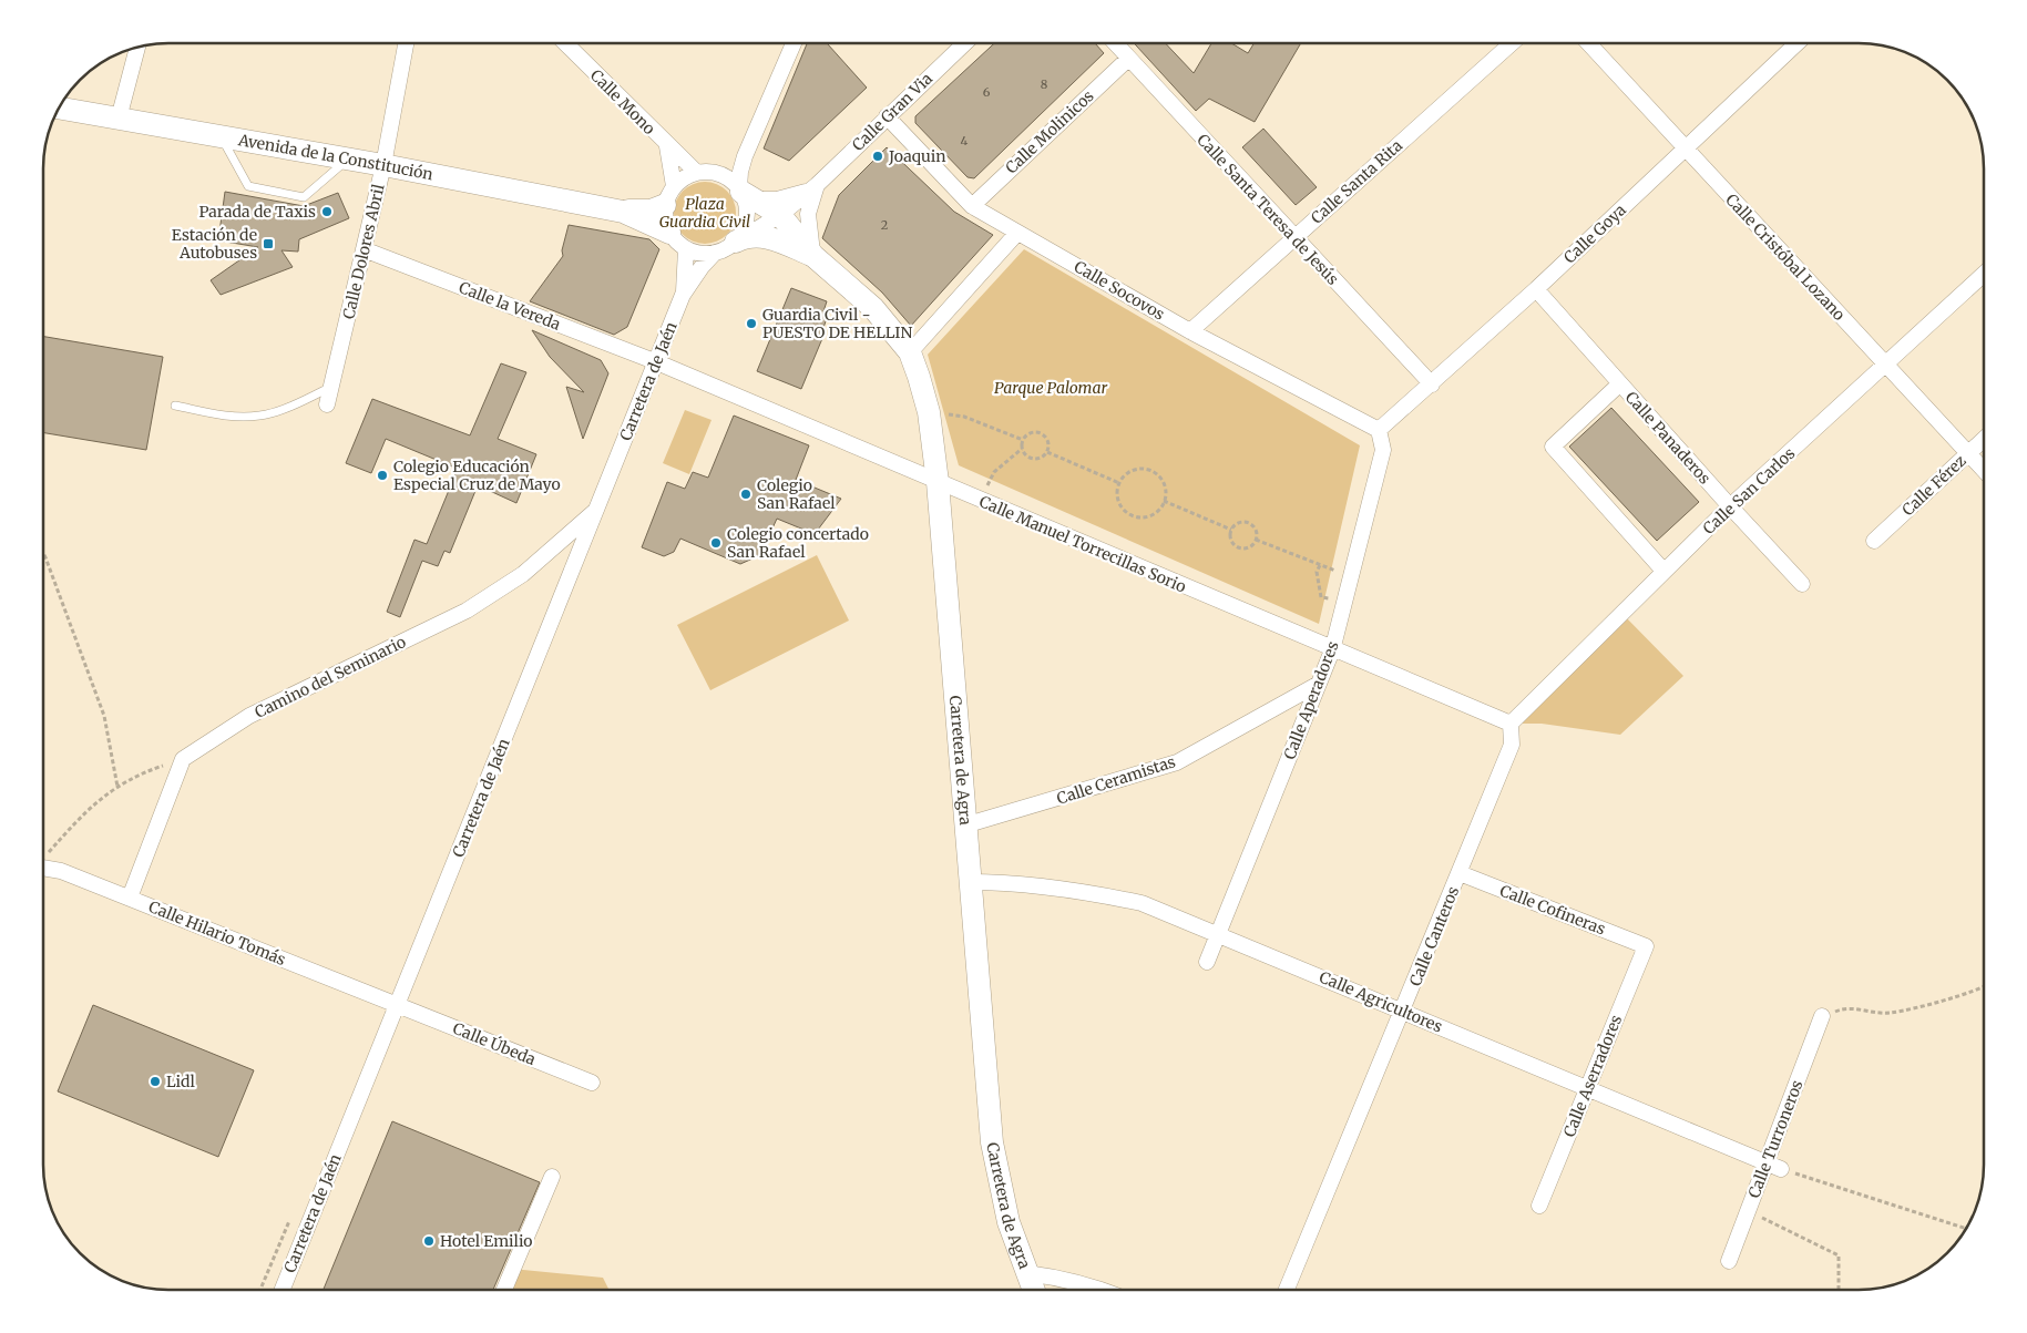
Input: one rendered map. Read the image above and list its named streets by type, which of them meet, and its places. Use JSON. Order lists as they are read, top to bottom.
{
  "streets": {
    "street": [
      "Calle Mono",
      "Calle Gran Via",
      "Calle Molinicos",
      "Avenida de la Constitución",
      "Calle Santa Rita",
      "Calle Santa Teresa de Jesús",
      "Calle Goya",
      "Calle Dolores Abril",
      "Calle Cristóbal Lozano",
      "Calle Socovos",
      "Calle la Vereda",
      "Carretera de Jaén",
      "Calle Panaderos",
      "Calle Férez",
      "Calle San Carlos",
      "Calle Manuel Torrecillas Sorio",
      "Camino del Seminario",
      "Calle Aperadores",
      "Carretera de Agra",
      "Calle Ceramistas",
      "Calle Cofineras",
      "Calle Hilario Tomás",
      "Calle Canteros",
      "Calle Agricultores",
      "Calle Úbeda",
      "Calle Aserradores",
      "Calle Turroneros"
    ]
  },
  "crossings": [
    ["Calle Mono", "Calle Gran Via"],
    ["Calle Mono", "Avenida de la Constitución"],
    ["Calle Mono", "Carretera de Jaén"],
    ["Calle Mono", "Carretera de Agra"],
    ["Calle Gran Via", "Avenida de la Constitución"],
    ["Calle Gran Via", "Calle Socovos"],
    ["Calle Gran Via", "Carretera de Jaén"],
    ["Calle Gran Via", "Carretera de Agra"],
    ["Calle Molinicos", "Calle Santa Teresa de Jesús"],
    ["Calle Molinicos", "Calle Socovos"],
    ["Avenida de la Constitución", "Calle Dolores Abril"],
    ["Avenida de la Constitución", "Carretera de Jaén"],
    ["Avenida de la Constitución", "Carretera de Agra"],
    ["Calle Santa Rita", "Calle Santa Teresa de Jesús"],
    ["Calle Santa Rita", "Calle Socovos"],
    ["Calle Santa Teresa de Jesús", "Calle Goya"],
    ["Calle Goya", "Calle Cristóbal Lozano"],
    ["Calle Goya", "Calle Socovos"],
    ["Calle Goya", "Calle Panaderos"],
    ["Calle Goya", "Calle Aperadores"],
    ["Calle Dolores Abril", "Calle la Vereda"],
    ["Calle Cristóbal Lozano", "Calle Férez"],
    ["Calle Cristóbal Lozano", "Calle San Carlos"],
    ["Calle Socovos", "Calle Aperadores"],
    ["Calle la Vereda", "Carretera de Jaén"],
    ["Calle la Vereda", "Calle Manuel Torrecillas Sorio"],
    ["Carretera de Jaén", "Calle Manuel Torrecillas Sorio"],
    ["Carretera de Jaén", "Camino del Seminario"],
    ["Carretera de Jaén", "Carretera de Agra"],
    ["Carretera de Jaén", "Calle Hilario Tomás"],
    ["Carretera de Jaén", "Calle Úbeda"],
    ["Calle Panaderos", "Calle San Carlos"],
    ["Calle San Carlos", "Calle Manuel Torrecillas Sorio"],
    ["Calle San Carlos", "Calle Canteros"],
    ["Calle Manuel Torrecillas Sorio", "Calle Aperadores"],
    ["Calle Manuel Torrecillas Sorio", "Carretera de Agra"],
    ["Calle Manuel Torrecillas Sorio", "Calle Canteros"],
    ["Calle Aperadores", "Calle Ceramistas"],
    ["Calle Aperadores", "Calle Agricultores"],
    ["Carretera de Agra", "Calle Ceramistas"],
    ["Carretera de Agra", "Calle Agricultores"],
    ["Calle Cofineras", "Calle Canteros"],
    ["Calle Cofineras", "Calle Aserradores"],
    ["Calle Hilario Tomás", "Calle Úbeda"],
    ["Calle Canteros", "Calle Agricultores"],
    ["Calle Agricultores", "Calle Aserradores"],
    ["Calle Agricultores", "Calle Turroneros"]
  ],
  "parks": ["Plaza Guardia Civil", "Parque Palomar"],
  "places": {
    "other": [
      "Joaquin",
      "Parada de Taxis",
      "Guardia Civil - PUESTO DE HELLIN",
      "Colegio Educación Especial Cruz de Mayo",
      "Colegio San Rafael",
      "Colegio concertado San Rafael",
      "Lidl",
      "Hotel Emilio"
    ],
    "transit": ["Estación de Autobuses"]
  },
  "house_numbers": [
    "8",
    "6",
    "4",
    "2"
  ]
}
